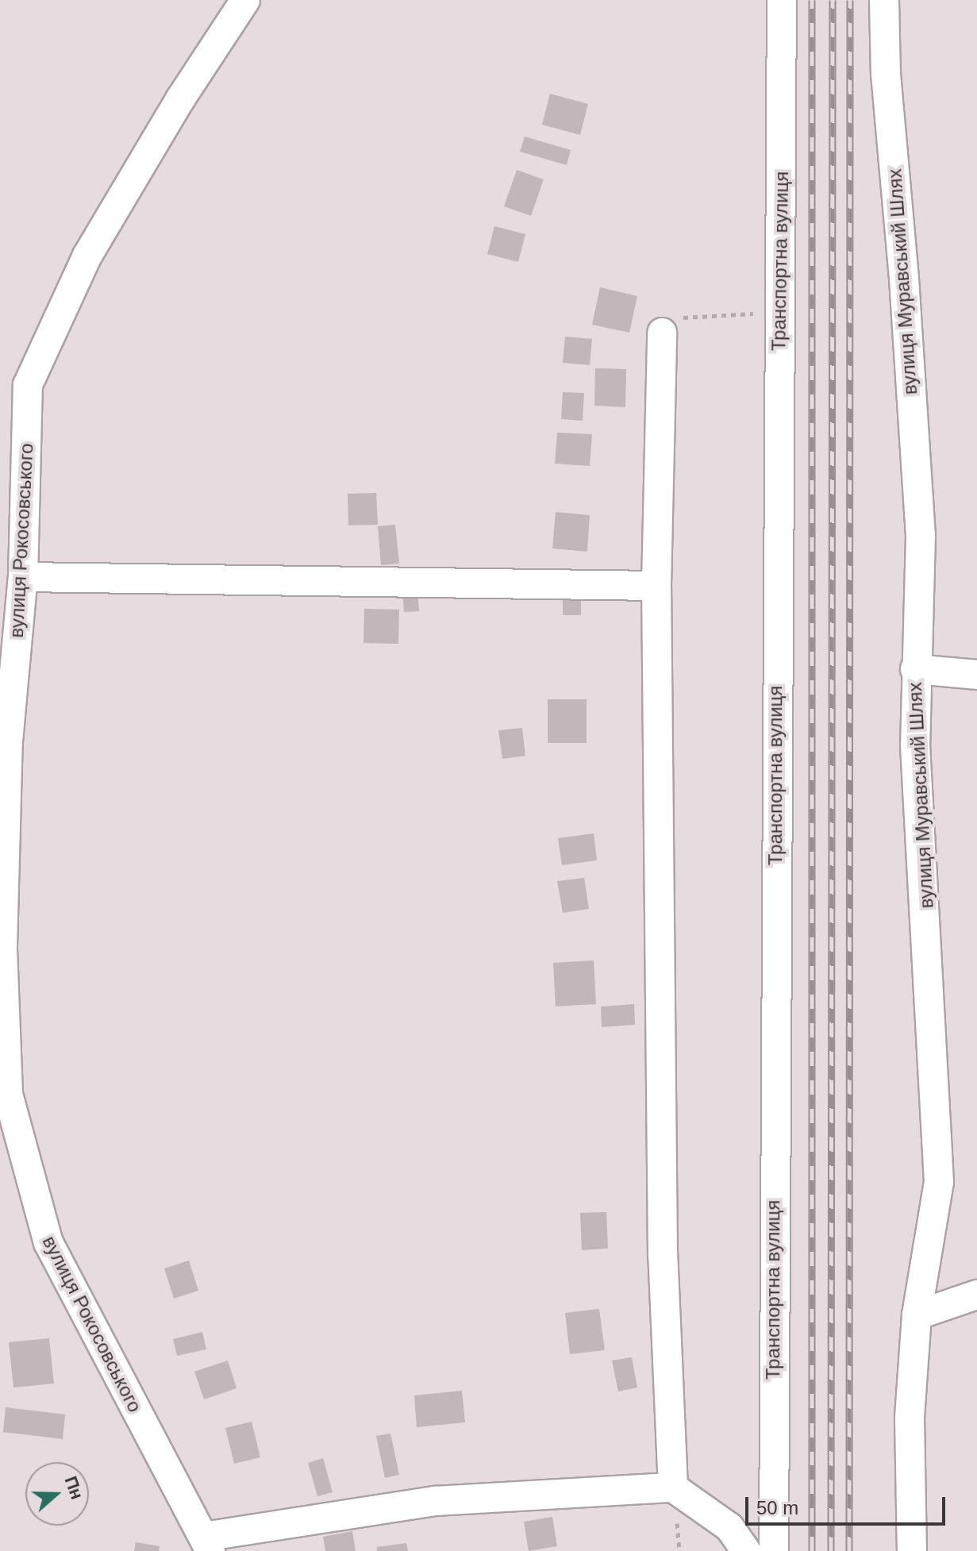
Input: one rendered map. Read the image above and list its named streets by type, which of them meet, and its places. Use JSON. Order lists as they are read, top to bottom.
{
  "streets": {
    "street": ["Транспортна вулиця", "вулиця Муравський Шлях", "вулиця Рокосовського"]
  },
  "scale_bar": "50 m",
  "north": "right"
}
